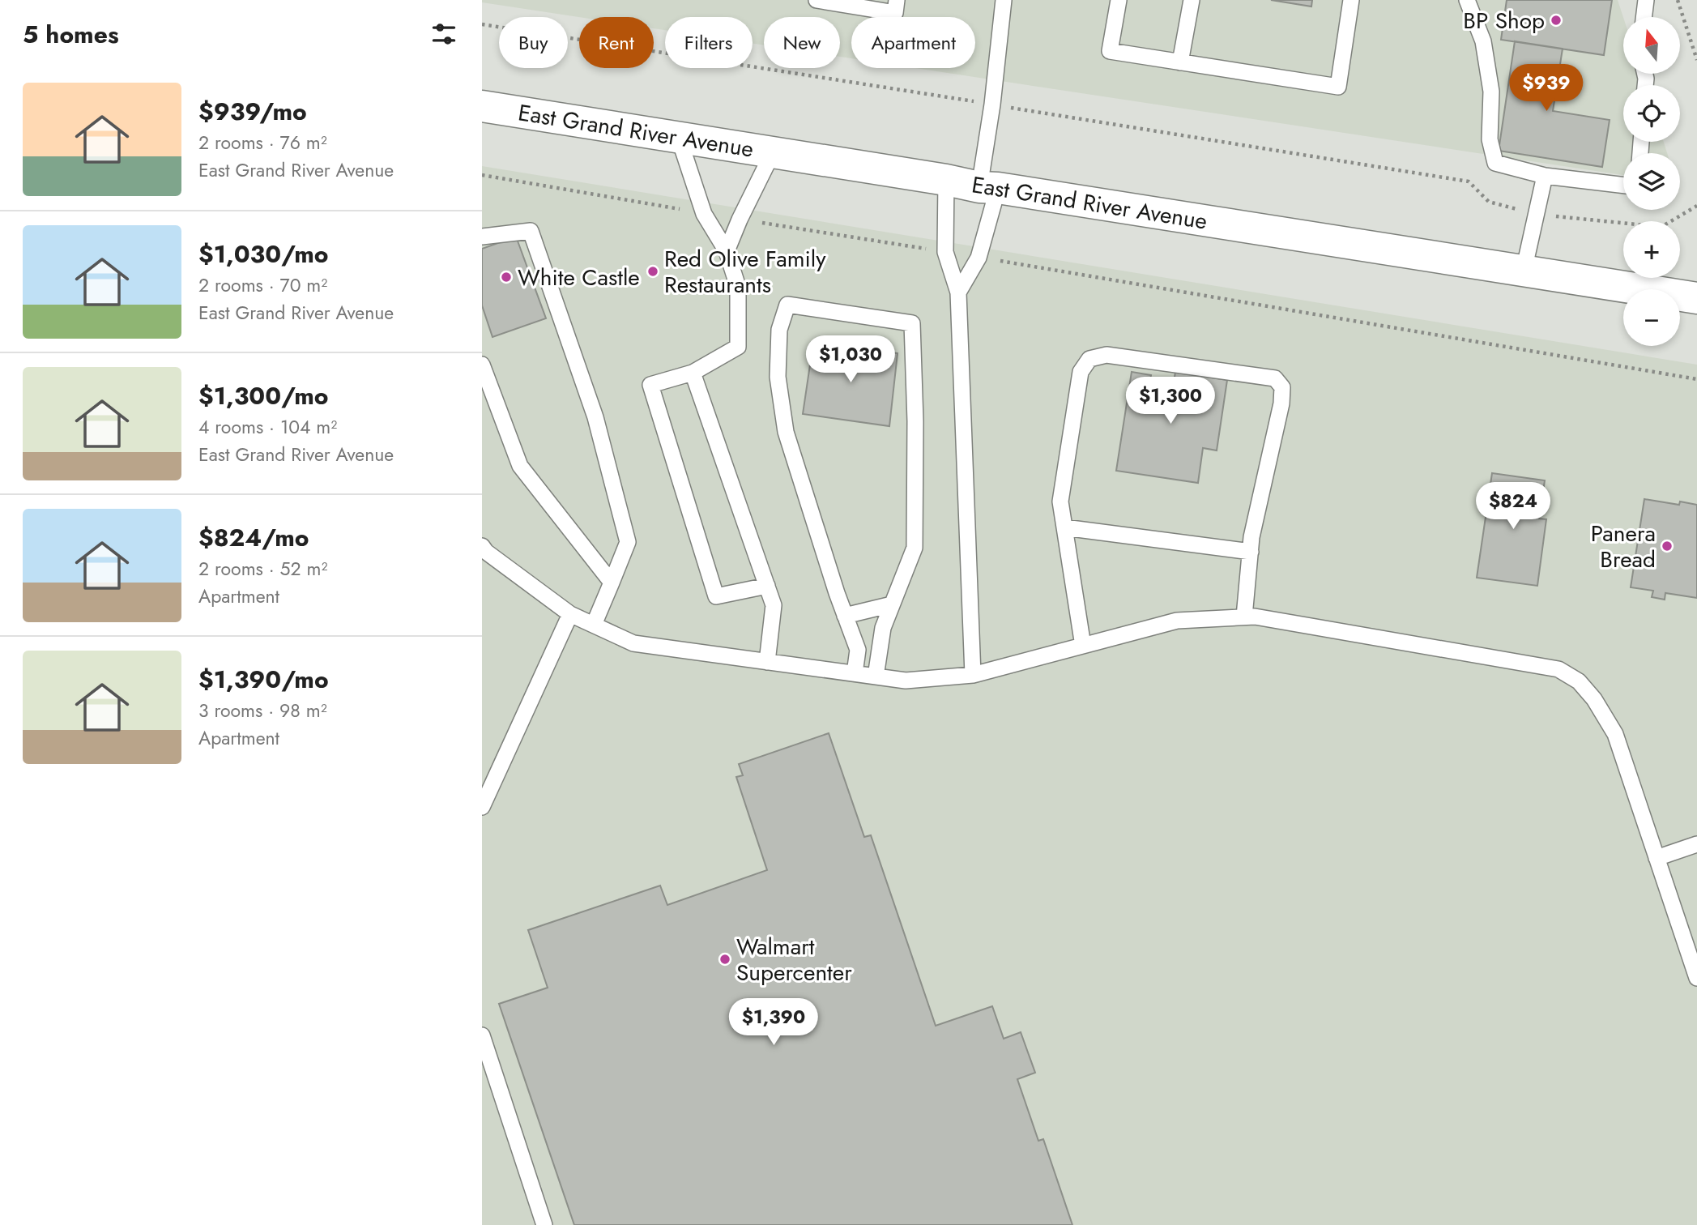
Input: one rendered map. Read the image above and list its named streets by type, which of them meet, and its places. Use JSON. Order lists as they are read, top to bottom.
{
  "streets": {
    "main road": ["East Grand River Avenue"]
  },
  "places": [
    "BP Shop",
    "Red Olive Family Restaurants",
    "White Castle",
    "Panera Bread",
    "Walmart Supercenter"
  ],
  "north": "top",
  "page": {
    "heading": "5 homes",
    "map_buttons": ["+", "−"],
    "chip": [
      "Buy",
      "Rent",
      "Filters",
      "New",
      "Apartment"
    ],
    "price": [
      "$939",
      "$1,030",
      "$1,300",
      "$824",
      "$1,390"
    ],
    "list": [
      {
        "name": "$939/mo",
        "note": "2 rooms · 76 m² · East Grand River Avenue"
      },
      {
        "name": "$1,030/mo",
        "note": "2 rooms · 70 m² · East Grand River Avenue"
      },
      {
        "name": "$1,300/mo",
        "note": "4 rooms · 104 m² · East Grand River Avenue"
      },
      {
        "name": "$824/mo",
        "note": "2 rooms · 52 m² · Apartment"
      },
      {
        "name": "$1,390/mo",
        "note": "3 rooms · 98 m² · Apartment"
      }
    ]
  }
}
